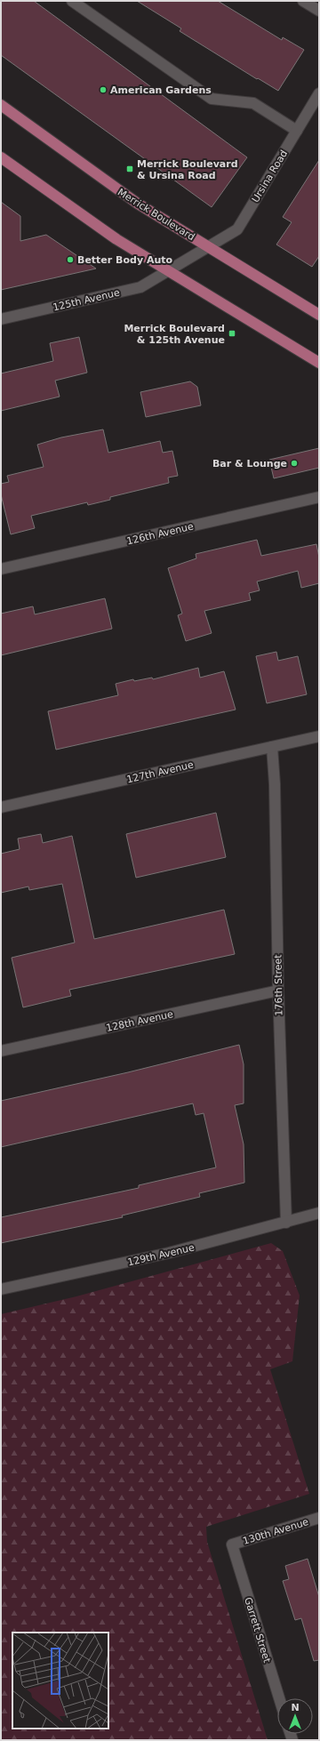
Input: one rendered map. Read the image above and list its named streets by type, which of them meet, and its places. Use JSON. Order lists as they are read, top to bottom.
{
  "streets": {
    "main road": ["Merrick Boulevard"],
    "street": [
      "Ursina Road",
      "125th Avenue",
      "126th Avenue",
      "127th Avenue",
      "176th Street",
      "128th Avenue",
      "129th Avenue",
      "130th Avenue",
      "Garrett Street"
    ]
  },
  "crossings": [
    ["Ursina Road", "Merrick Boulevard"],
    ["Ursina Road", "125th Avenue"],
    ["127th Avenue", "176th Street"],
    ["176th Street", "128th Avenue"],
    ["176th Street", "129th Avenue"],
    ["130th Avenue", "Garrett Street"]
  ],
  "places": {
    "other": ["American Gardens", "Better Body Auto", "Bar & Lounge"],
    "transit": ["Merrick Boulevard & Ursina Road", "Merrick Boulevard & 125th Avenue"]
  },
  "north": "top"
}
